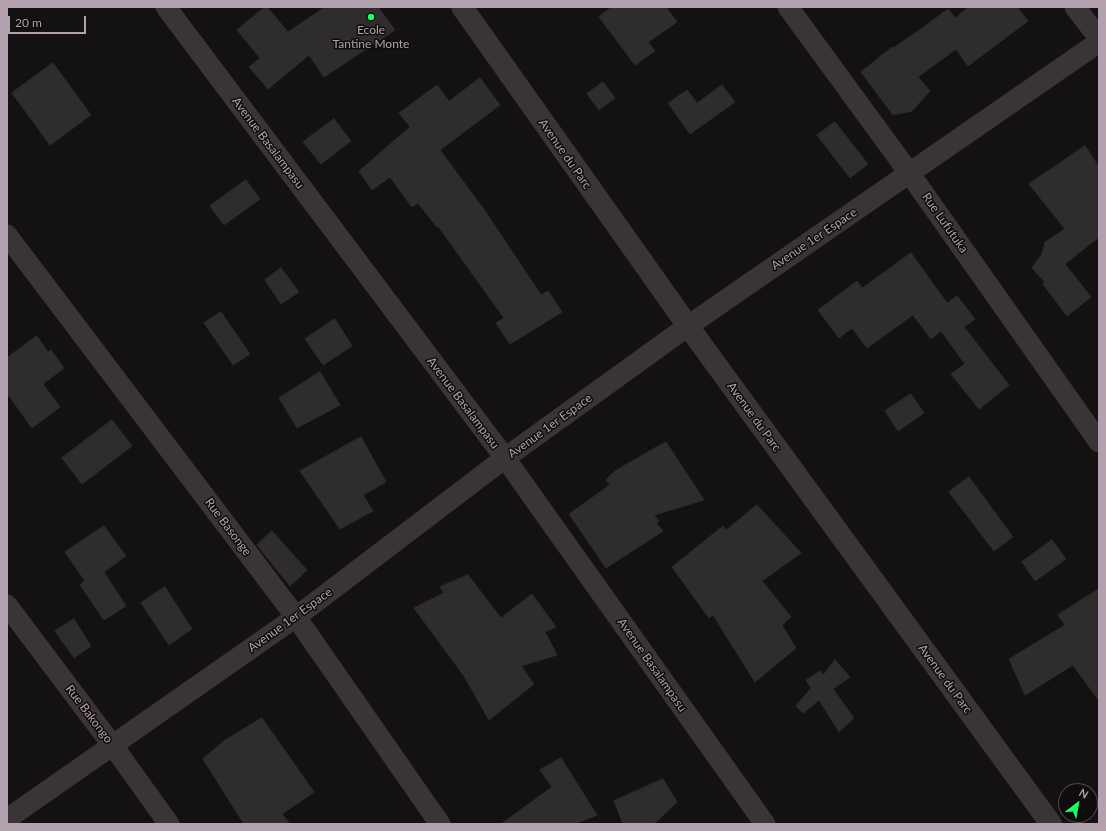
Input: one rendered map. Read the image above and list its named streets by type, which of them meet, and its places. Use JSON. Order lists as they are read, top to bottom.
{
  "streets": {
    "street": [
      "Avenue Basalampasu",
      "Avenue du Parc",
      "Rue Lufutuka",
      "Avenue 1er Espace",
      "Rue Basonge",
      "Rue Bakongo"
    ]
  },
  "crossings": [
    ["Avenue Basalampasu", "Avenue 1er Espace"],
    ["Avenue du Parc", "Avenue 1er Espace"],
    ["Rue Lufutuka", "Avenue 1er Espace"],
    ["Avenue 1er Espace", "Rue Basonge"],
    ["Avenue 1er Espace", "Rue Bakongo"]
  ],
  "places": ["Ecole Tantine Monte"],
  "scale_bar": "20 m",
  "north": "top right"
}
